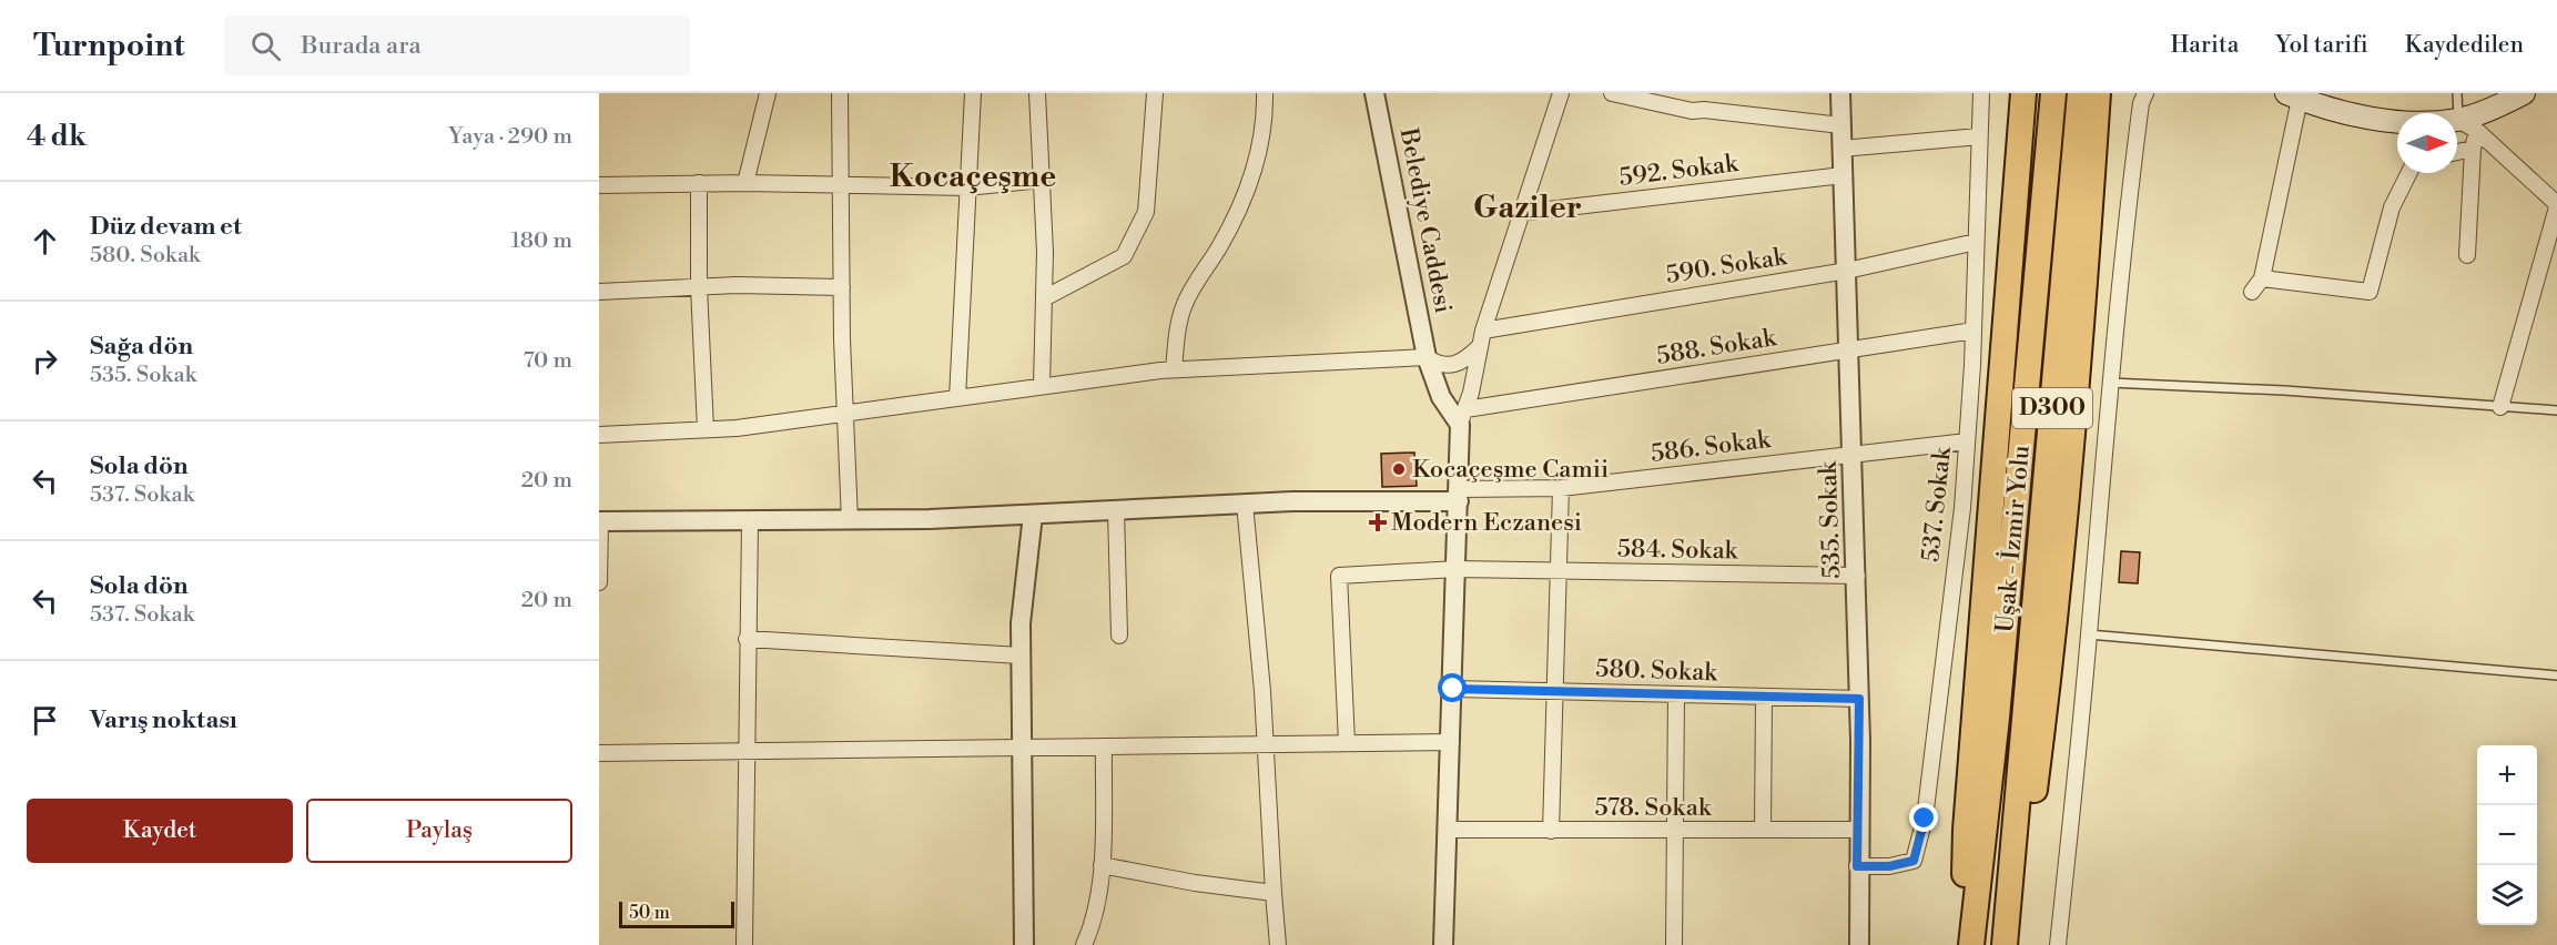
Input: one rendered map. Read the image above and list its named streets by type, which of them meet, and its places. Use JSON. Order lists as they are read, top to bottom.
{
  "streets": {
    "highway": ["D300", "Uşak - İzmir Yolu"],
    "street": [
      "592. Sokak",
      "Belediye Caddesi",
      "590. Sokak",
      "588. Sokak",
      "586. Sokak",
      "537. Sokak",
      "535. Sokak",
      "584. Sokak",
      "580. Sokak",
      "578. Sokak"
    ]
  },
  "crossings": [
    ["592. Sokak", "535. Sokak"],
    ["Belediye Caddesi", "588. Sokak"],
    ["590. Sokak", "537. Sokak"],
    ["590. Sokak", "535. Sokak"],
    ["588. Sokak", "537. Sokak"],
    ["588. Sokak", "535. Sokak"],
    ["586. Sokak", "537. Sokak"],
    ["586. Sokak", "535. Sokak"],
    ["537. Sokak", "535. Sokak"],
    ["535. Sokak", "584. Sokak"],
    ["535. Sokak", "580. Sokak"],
    ["535. Sokak", "578. Sokak"]
  ],
  "districts": ["Kocaçeşme", "Gaziler"],
  "places": {
    "other": ["Kocaçeşme Camii"],
    "health": ["Modern Eczanesi"]
  },
  "scale_bar": "50 m",
  "north": "right",
  "page": {
    "header": "Turnpoint",
    "search": "Burada ara",
    "nav": ["Harita", "Yol tarifi", "Kaydedilen"],
    "heading": ["4 dk", "Yaya · 290 m"],
    "list": [
      ["Düz devam et", "580. Sokak", "180 m"],
      ["Sağa dön", "535. Sokak", "70 m"],
      ["Sola dön", "537. Sokak", "20 m"],
      ["Sola dön", "537. Sokak", "20 m"],
      "Varış noktası"
    ],
    "map_buttons": ["+", "−"],
    "buttons": ["Kaydet", "Paylaş"],
    "scale": "50 m"
  }
}
